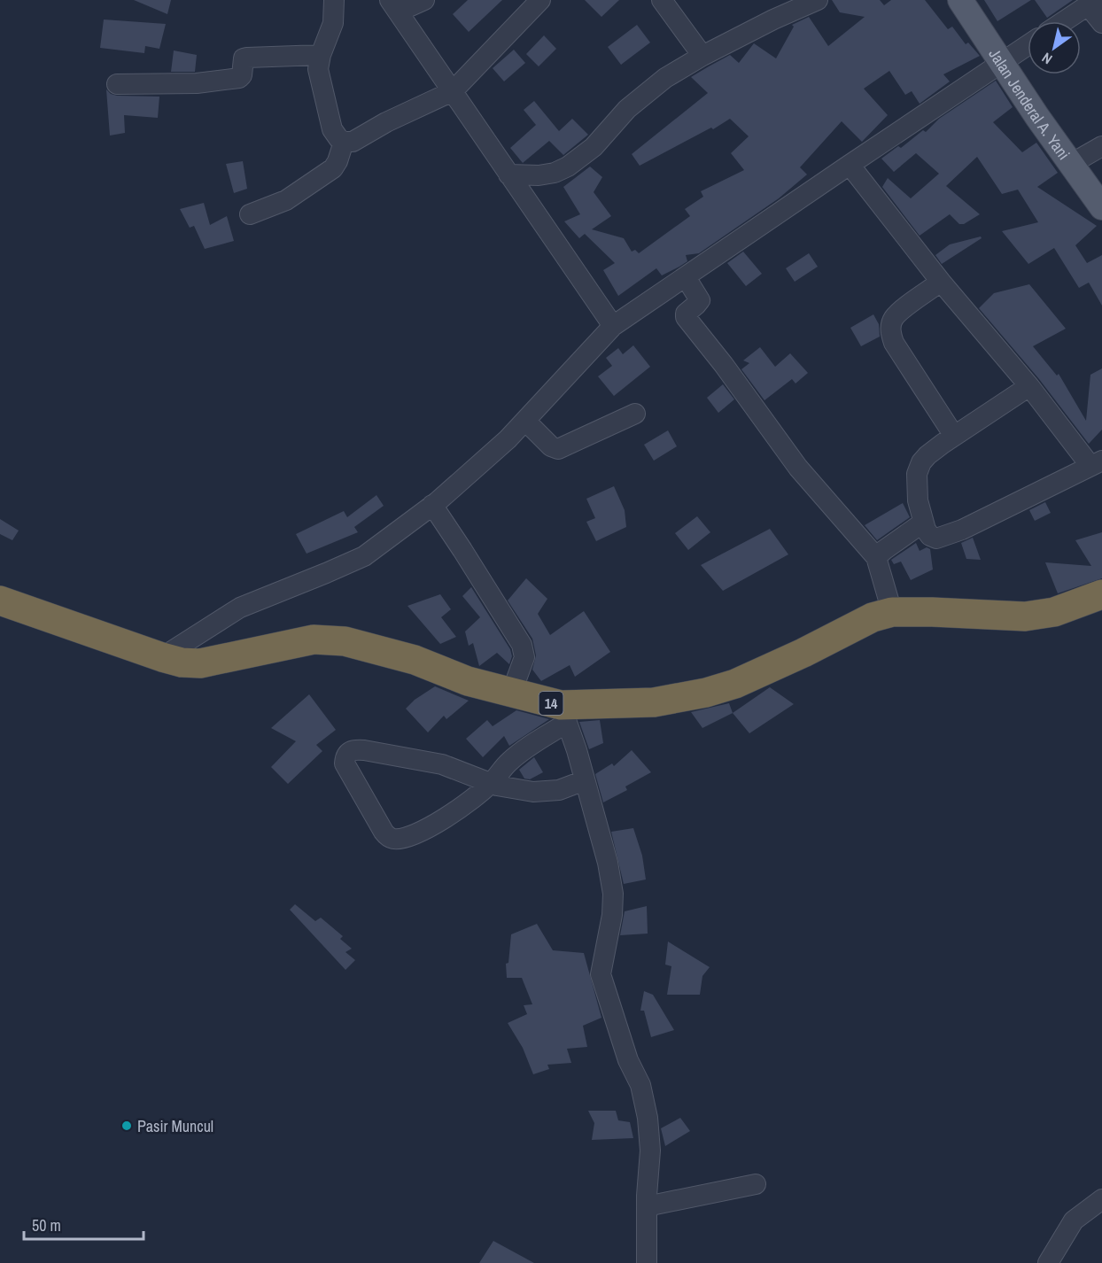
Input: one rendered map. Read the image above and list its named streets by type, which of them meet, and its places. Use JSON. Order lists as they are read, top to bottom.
{
  "streets": {
    "highway": ["14"],
    "main road": ["Jalan Jenderal A. Yani"]
  },
  "places": ["Pasir Muncul"],
  "scale_bar": "50 m",
  "north": "bottom left"
}
